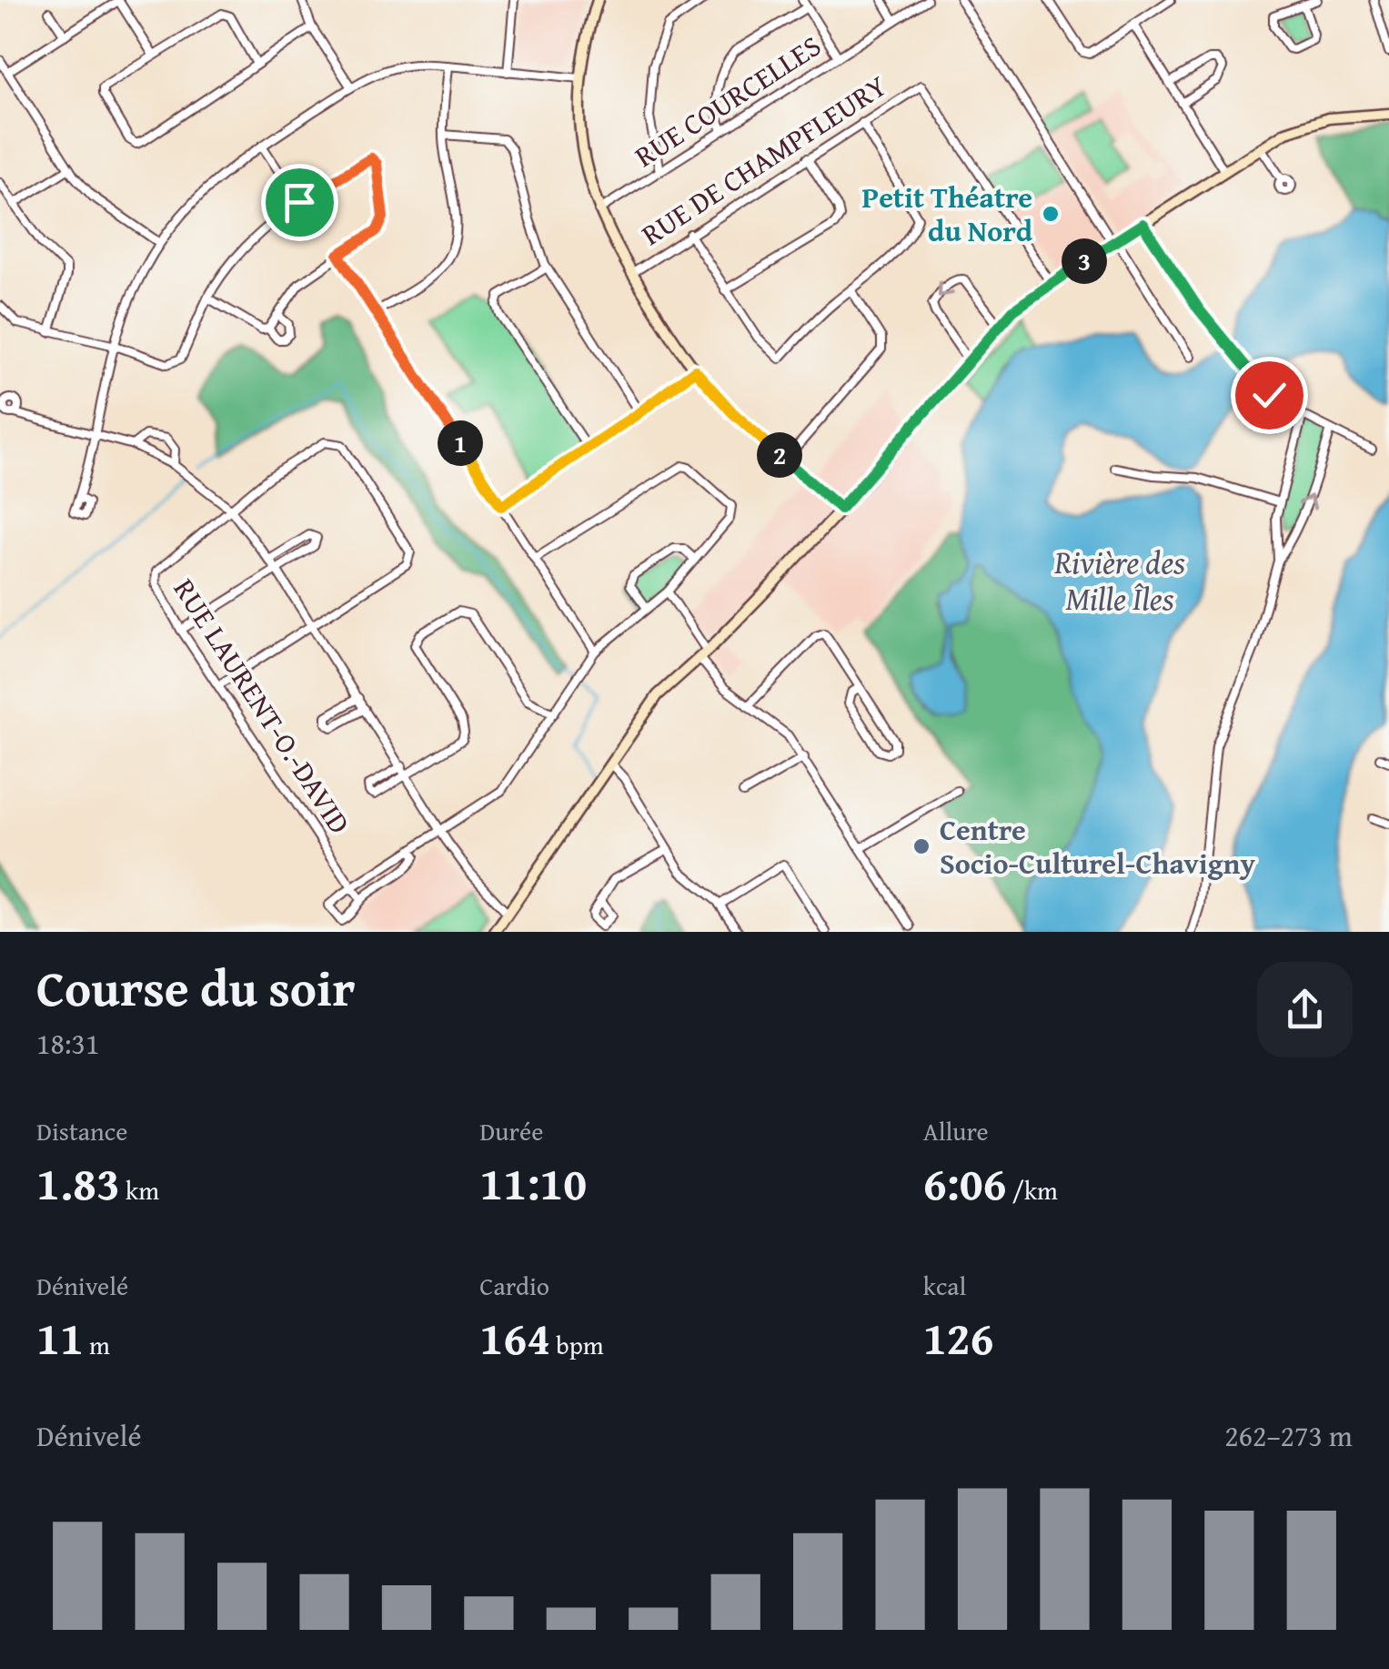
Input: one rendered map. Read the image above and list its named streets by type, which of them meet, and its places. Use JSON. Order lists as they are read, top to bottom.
{
  "streets": {
    "street": ["RUE COURCELLES", "RUE DE CHAMPFLEURY", "RUE LAURENT-O.-DAVID"]
  },
  "water": ["Rivière des Mille Îles"],
  "places": ["Petit Théatre du Nord", "Centre Socio-Culturel-Chavigny"],
  "page": {
    "pins": ["3", "1", "2"],
    "heading": ["Course du soir", "18:31"],
    "stats": [
      ["Distance", "1.83 km"],
      ["Durée", "11:10"],
      ["Allure", "6:06 /km"],
      ["Dénivelé", "11 m"],
      ["Cardio", "164 bpm"],
      ["kcal", "126"]
    ],
    "chart": ["Dénivelé", "262–273 m"]
  }
}
